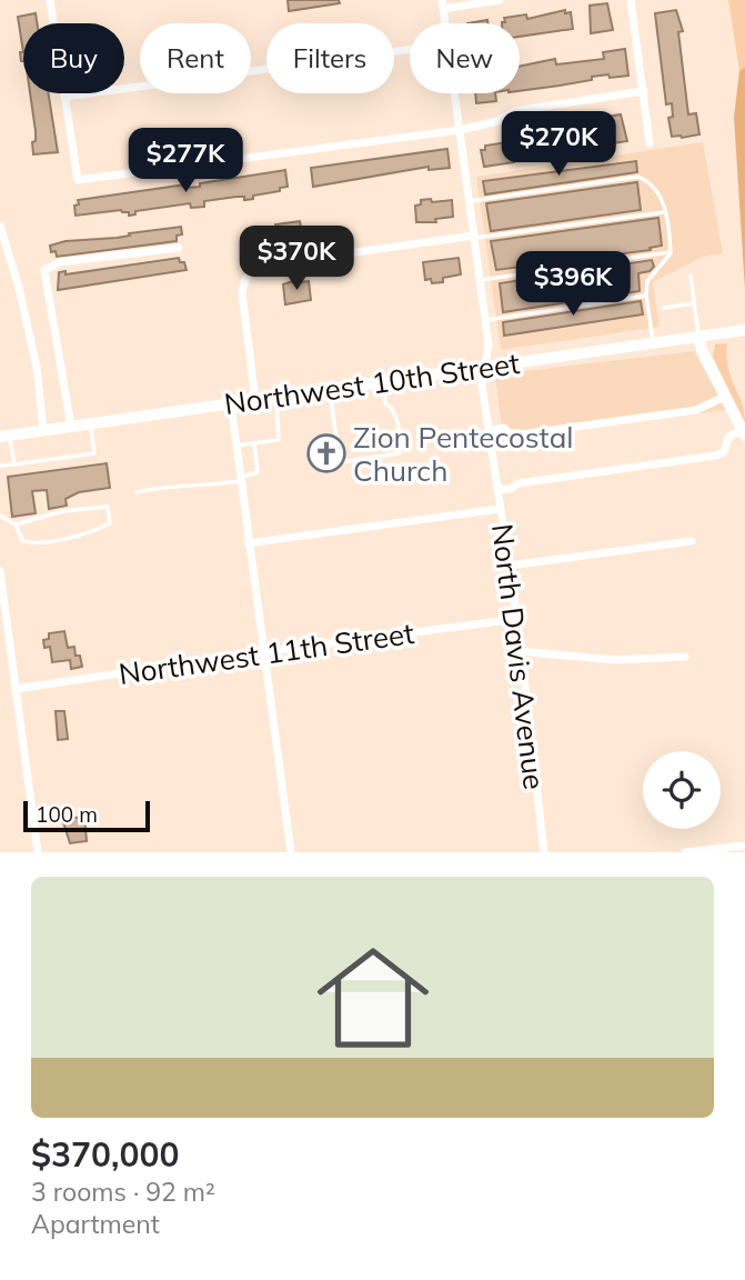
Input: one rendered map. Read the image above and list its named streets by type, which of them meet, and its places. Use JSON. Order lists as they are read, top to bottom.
{
  "streets": {
    "main road": ["Northwest 10th Street"],
    "street": ["Northwest 11th Street", "North Davis Avenue"]
  },
  "crossings": [
    ["Northwest 10th Street", "North Davis Avenue"],
    ["Northwest 11th Street", "North Davis Avenue"]
  ],
  "places": {
    "church": ["Zion Pentecostal Church"]
  },
  "scale_bar": "100 m",
  "page": {
    "chip": [
      "Buy",
      "Rent",
      "Filters",
      "New"
    ],
    "price": [
      "$270K",
      "$277K",
      "$370K",
      "$396K"
    ],
    "scale": "100 m",
    "list": [
      {
        "name": "$370,000",
        "note": "3 rooms · 92 m² · Apartment"
      }
    ]
  }
}
